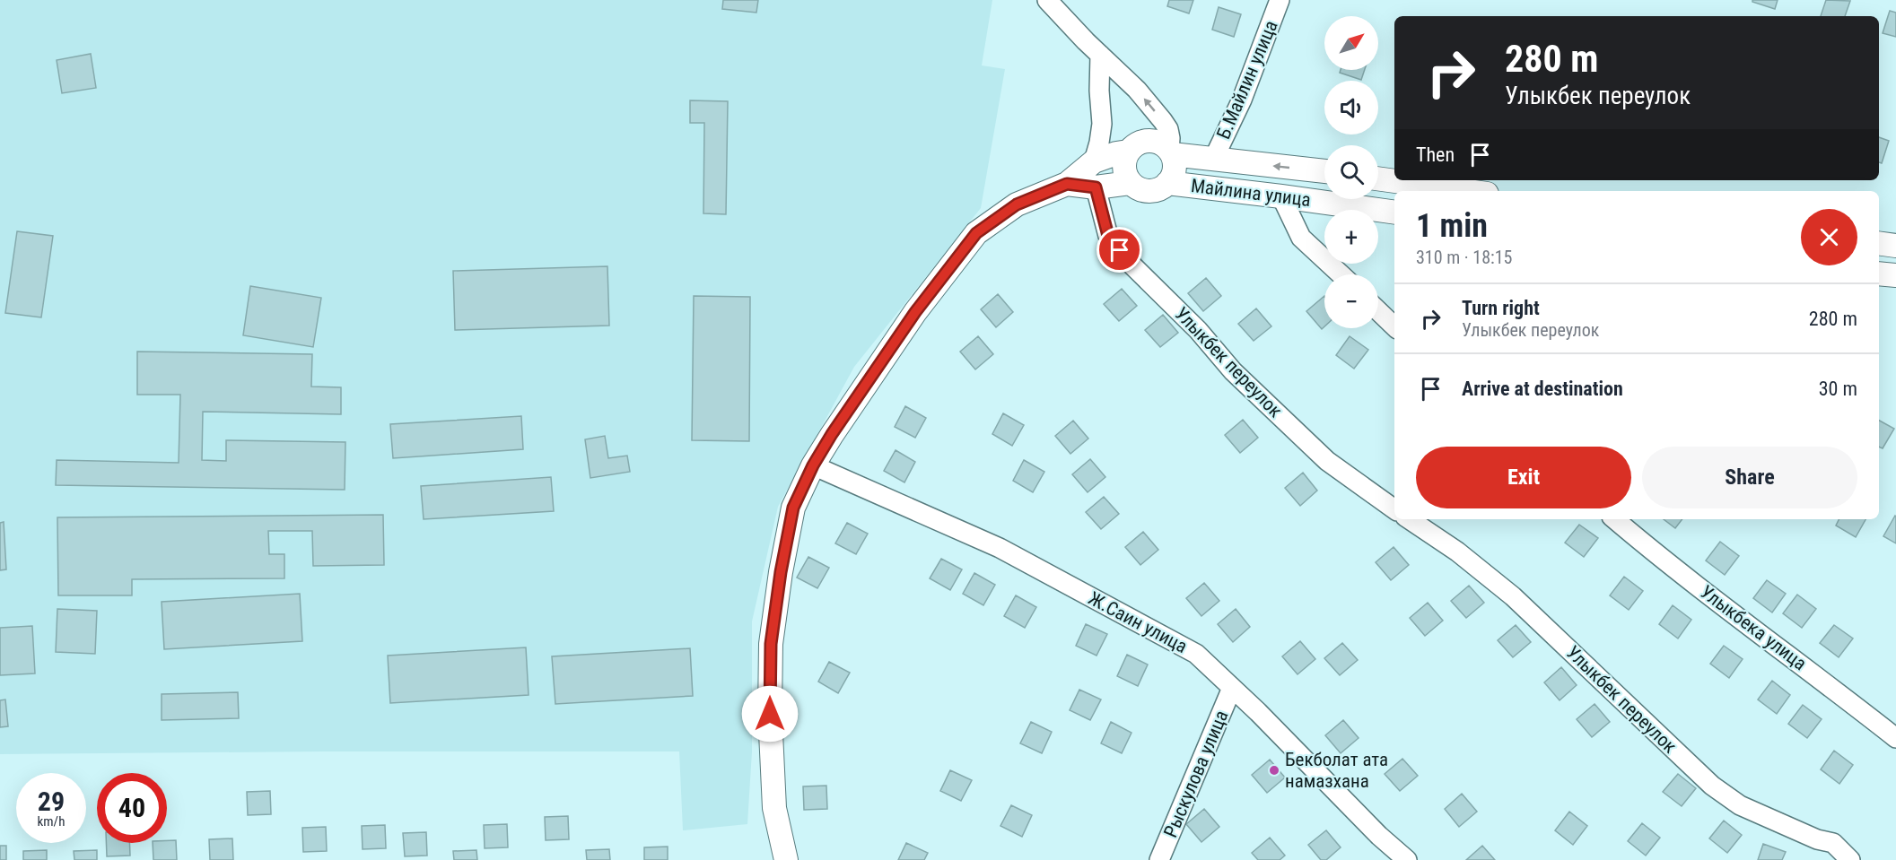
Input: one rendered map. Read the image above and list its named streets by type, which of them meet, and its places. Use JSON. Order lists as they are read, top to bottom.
{
  "streets": {
    "street": [
      "Б.Майлин улица",
      "Майлина улица",
      "Улыкбек переулок",
      "Ж.Саин улица",
      "Улыкбека улица",
      "Рыскулова улица"
    ]
  },
  "crossings": [
    ["Б.Майлин улица", "Майлина улица"],
    ["Ж.Саин улица", "Рыскулова улица"]
  ],
  "places": ["Бекболат ата намазхана"],
  "north": "top right",
  "page": {
    "map_buttons": ["+", "−"],
    "turn": ["280 m", "Улыкбек переулок"],
    "then": "Then",
    "heading": ["1 min", "310 m · 18:15"],
    "list": [
      {
        "name": "Turn right",
        "note": "Улыкбек переулок",
        "value": "280 m"
      },
      {
        "name": "Arrive at destination",
        "value": "30 m"
      }
    ],
    "buttons": ["Exit", "Share"],
    "speed": "29 km/h",
    "limit": "40"
  }
}
